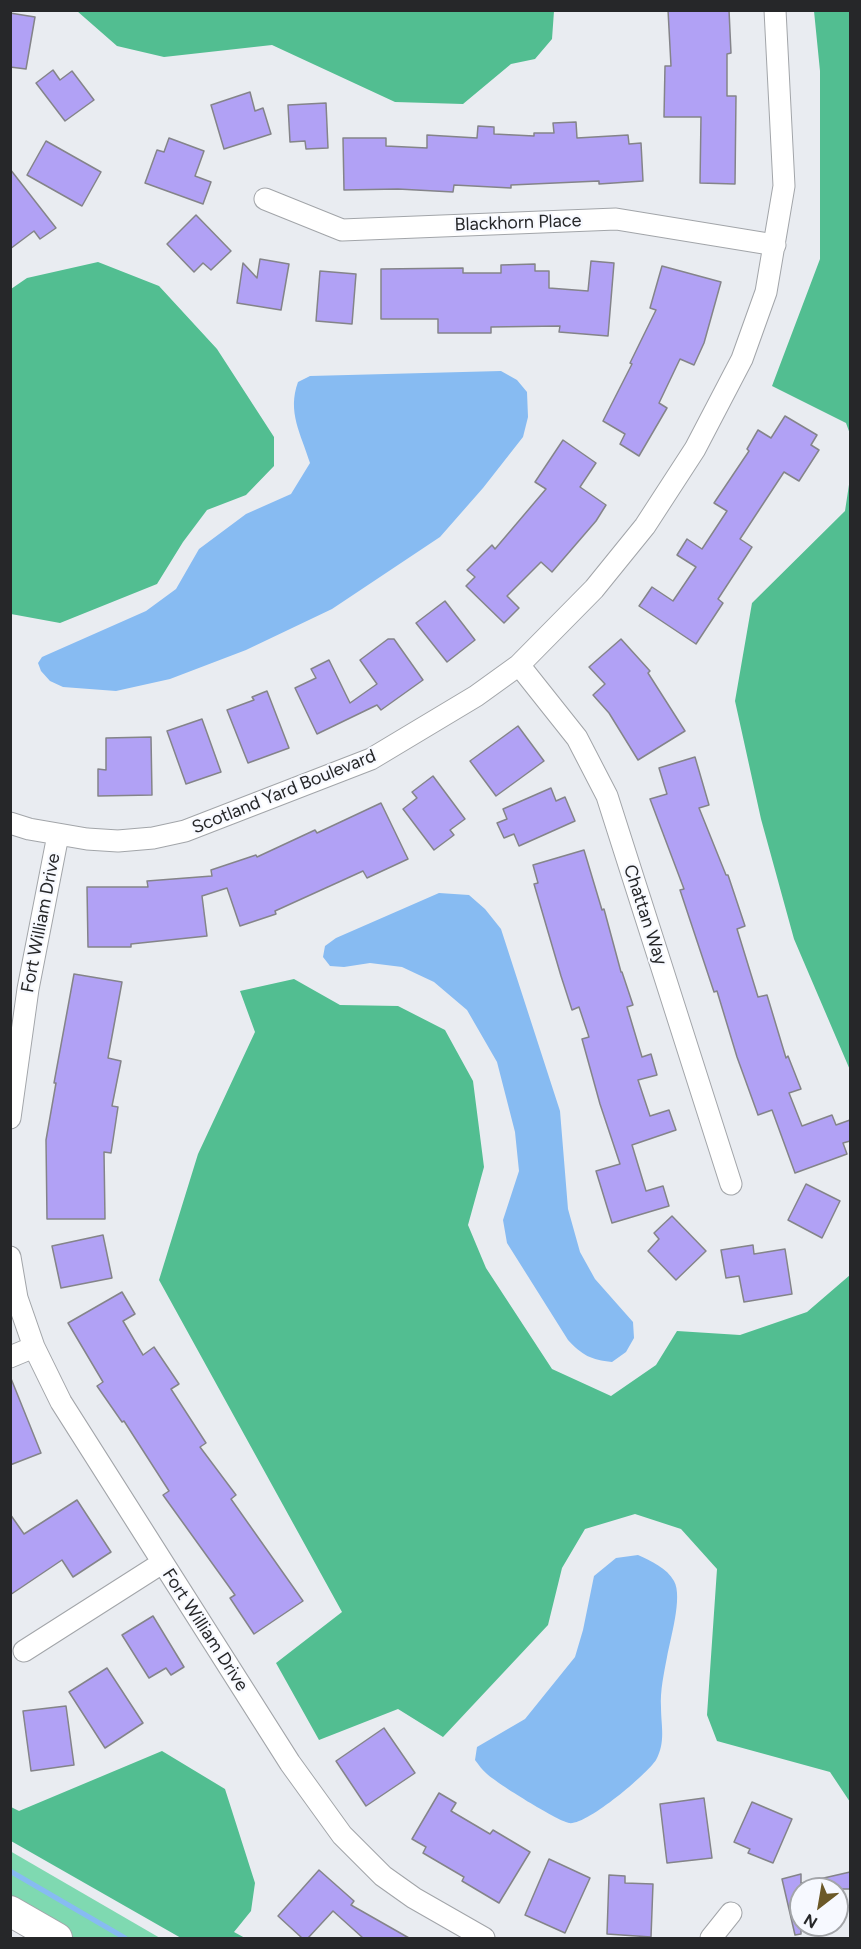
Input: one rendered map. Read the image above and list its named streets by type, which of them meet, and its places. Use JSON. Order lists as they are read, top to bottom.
{
  "streets": {
    "street": [
      "Blackhorn Place",
      "Scotland Yard Boulevard",
      "Chattan Way",
      "Fort William Drive"
    ]
  },
  "crossings": [
    ["Blackhorn Place", "Scotland Yard Boulevard"],
    ["Scotland Yard Boulevard", "Chattan Way"],
    ["Scotland Yard Boulevard", "Fort William Drive"]
  ],
  "north": "bottom left"
}
